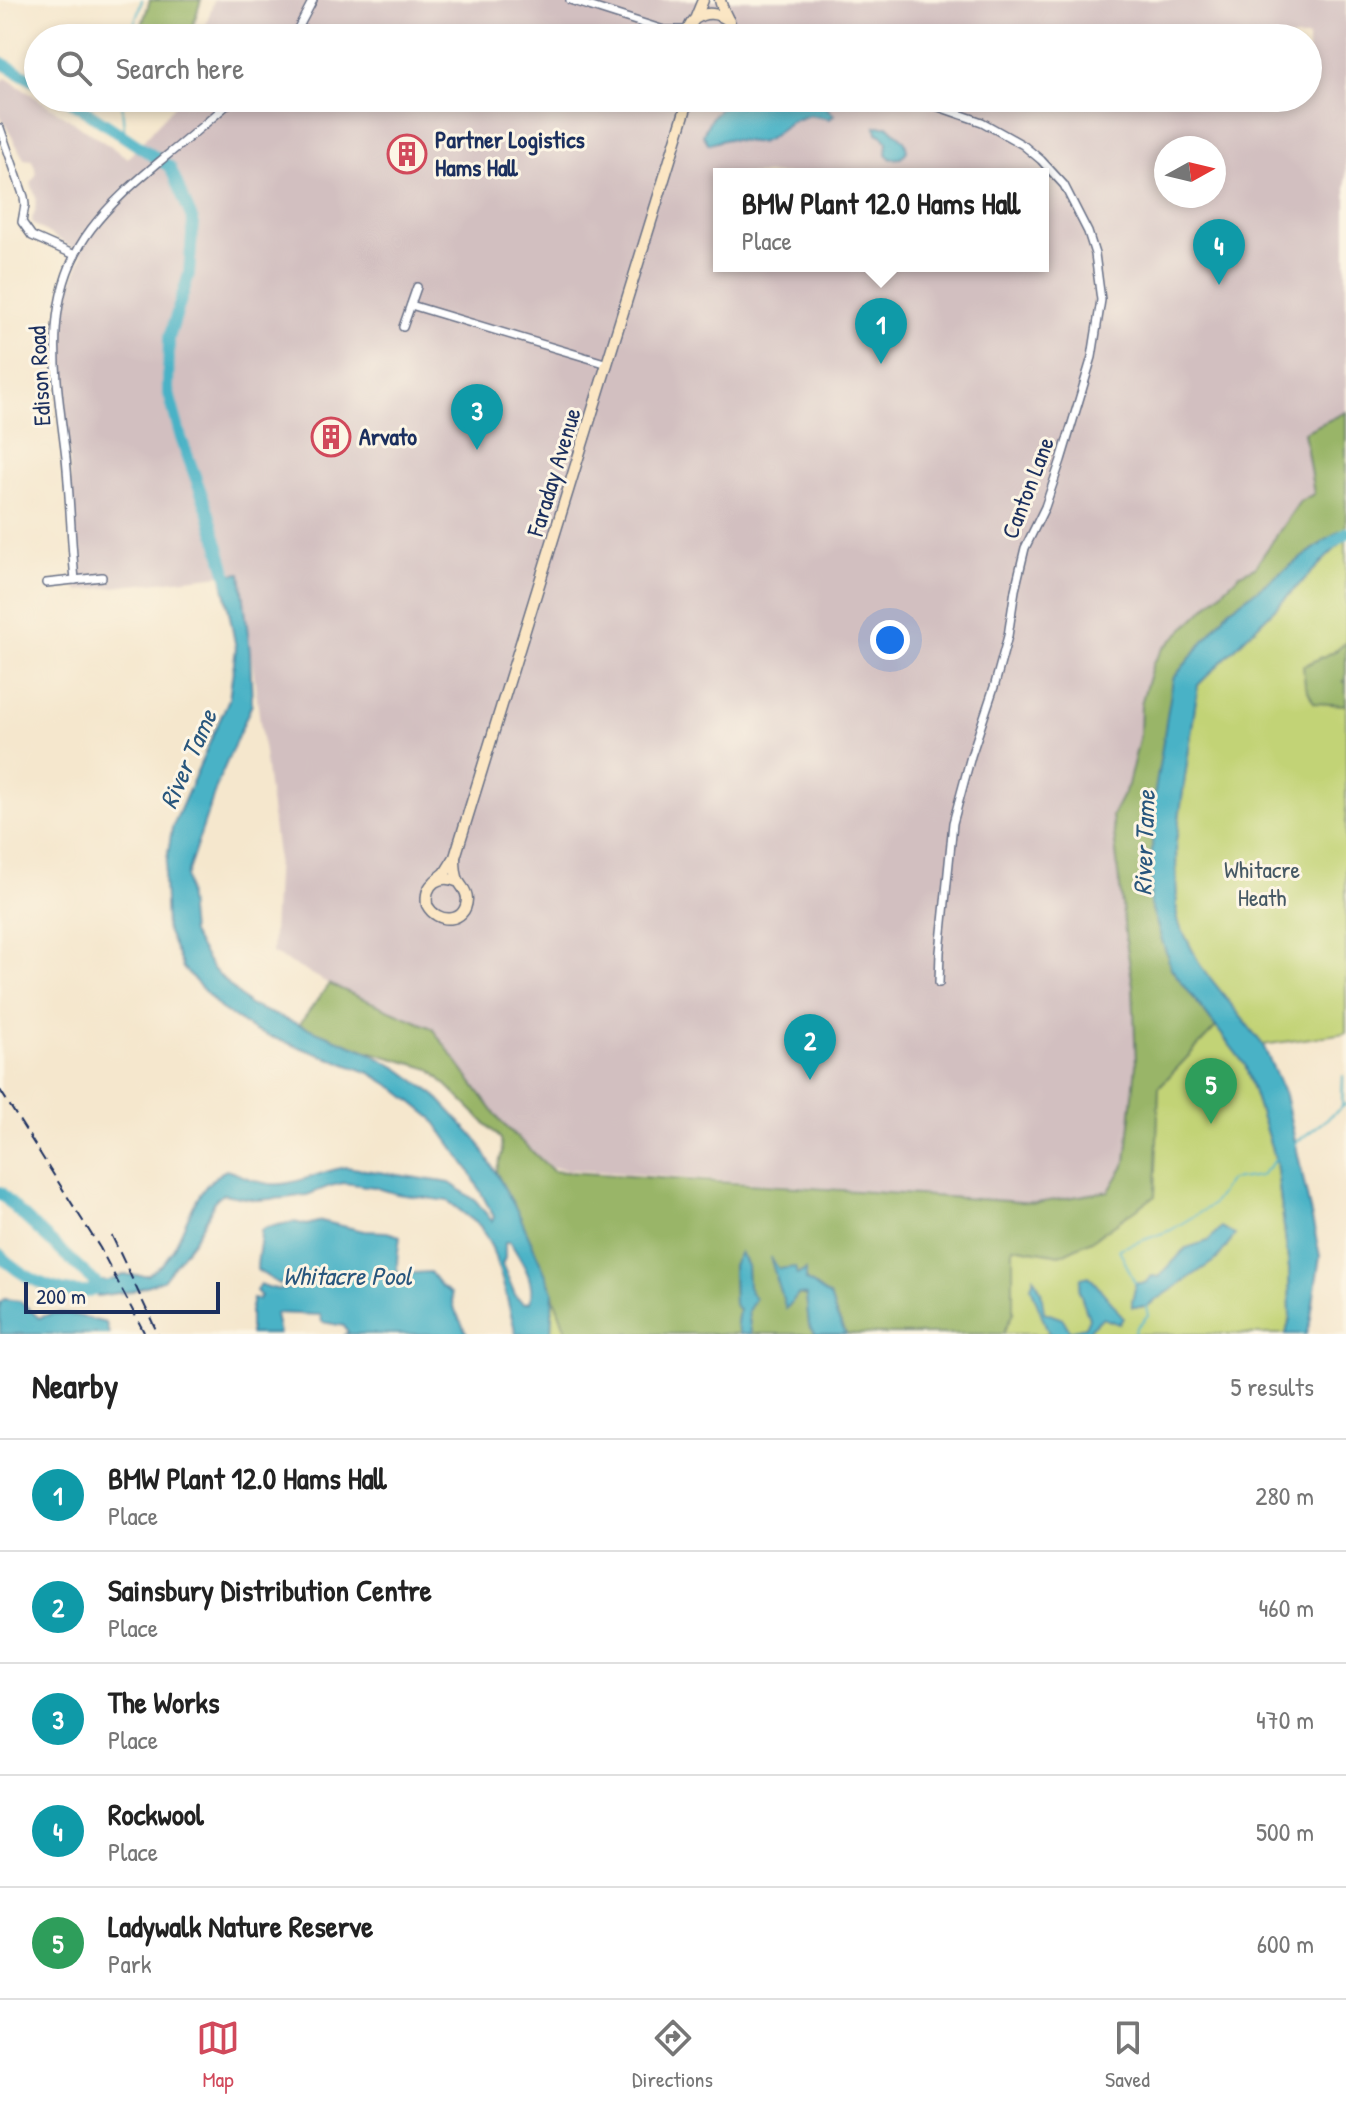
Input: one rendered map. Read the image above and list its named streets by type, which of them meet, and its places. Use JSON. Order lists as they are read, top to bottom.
{
  "streets": {
    "street": ["Edison Road", "Faraday Avenue", "Canton Lane"]
  },
  "water": ["River Tame", "Whitacre Pool"],
  "parks": ["Whitacre Heath"],
  "places": {
    "building": ["Partner Logistics Hams Hall", "Arvato"]
  },
  "scale_bar": "200 m",
  "north": "right",
  "page": {
    "search": "Search here",
    "popup": ["BMW Plant 12.0 Hams Hall", "Place"],
    "pins": [
      "4",
      "1",
      "3",
      "2",
      "5"
    ],
    "scale": "200 m",
    "heading": ["Nearby", "5 results"],
    "list": [
      {
        "mark": "1",
        "name": "BMW Plant 12.0 Hams Hall",
        "note": "Place",
        "value": "280 m"
      },
      {
        "mark": "2",
        "name": "Sainsbury Distribution Centre",
        "note": "Place",
        "value": "460 m"
      },
      {
        "mark": "3",
        "name": "The Works",
        "note": "Place",
        "value": "470 m"
      },
      {
        "mark": "4",
        "name": "Rockwool",
        "note": "Place",
        "value": "500 m"
      },
      {
        "mark": "5",
        "name": "Ladywalk Nature Reserve",
        "note": "Park",
        "value": "600 m"
      }
    ],
    "nav": ["Map", "Directions", "Saved"]
  }
}
